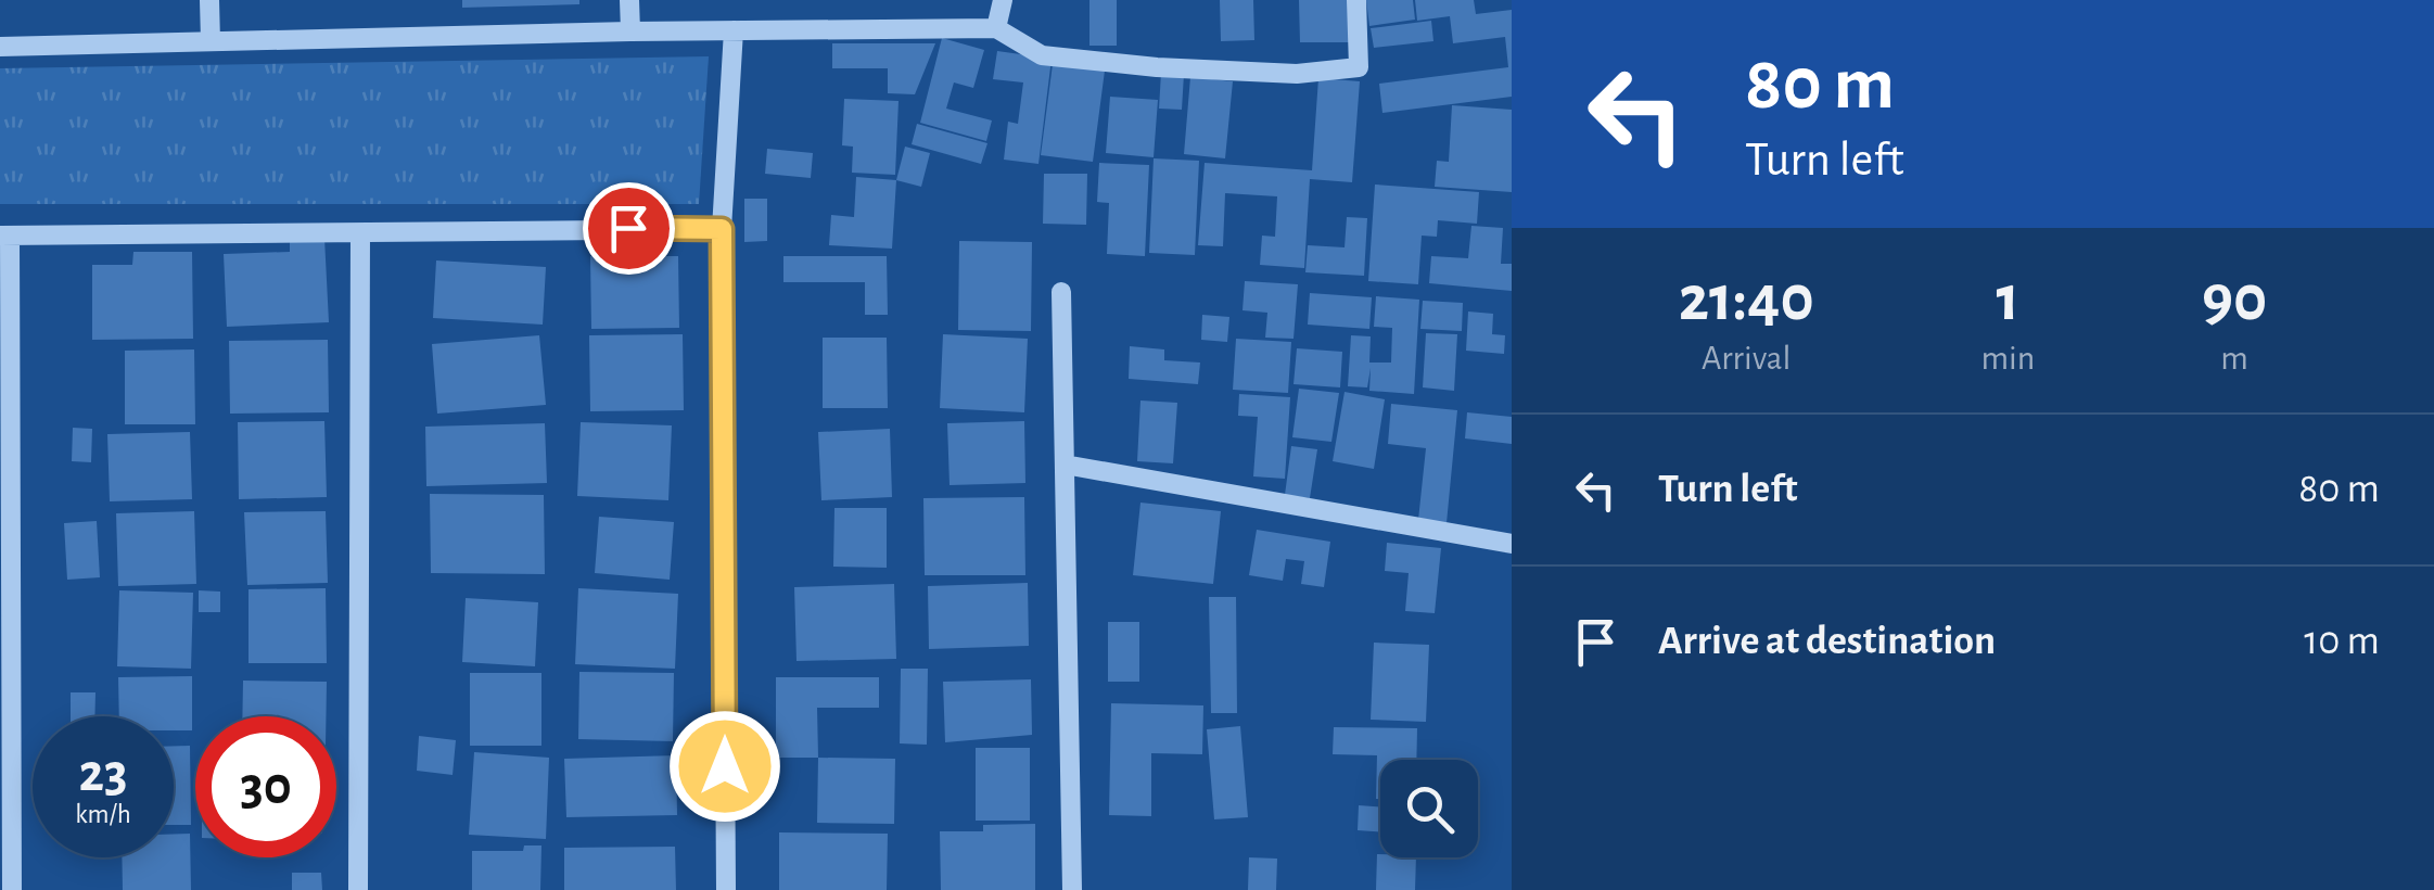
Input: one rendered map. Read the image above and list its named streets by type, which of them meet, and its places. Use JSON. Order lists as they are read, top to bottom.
{
  "page": {
    "turn": ["80 m", "Turn left"],
    "eta": [
      "21:40",
      "Arrival",
      "1",
      "min",
      "90",
      "m"
    ],
    "list": [
      {
        "name": "Turn left",
        "value": "80 m"
      },
      {
        "name": "Arrive at destination",
        "value": "10 m"
      }
    ],
    "speed": "23 km/h",
    "limit": "30"
  }
}
